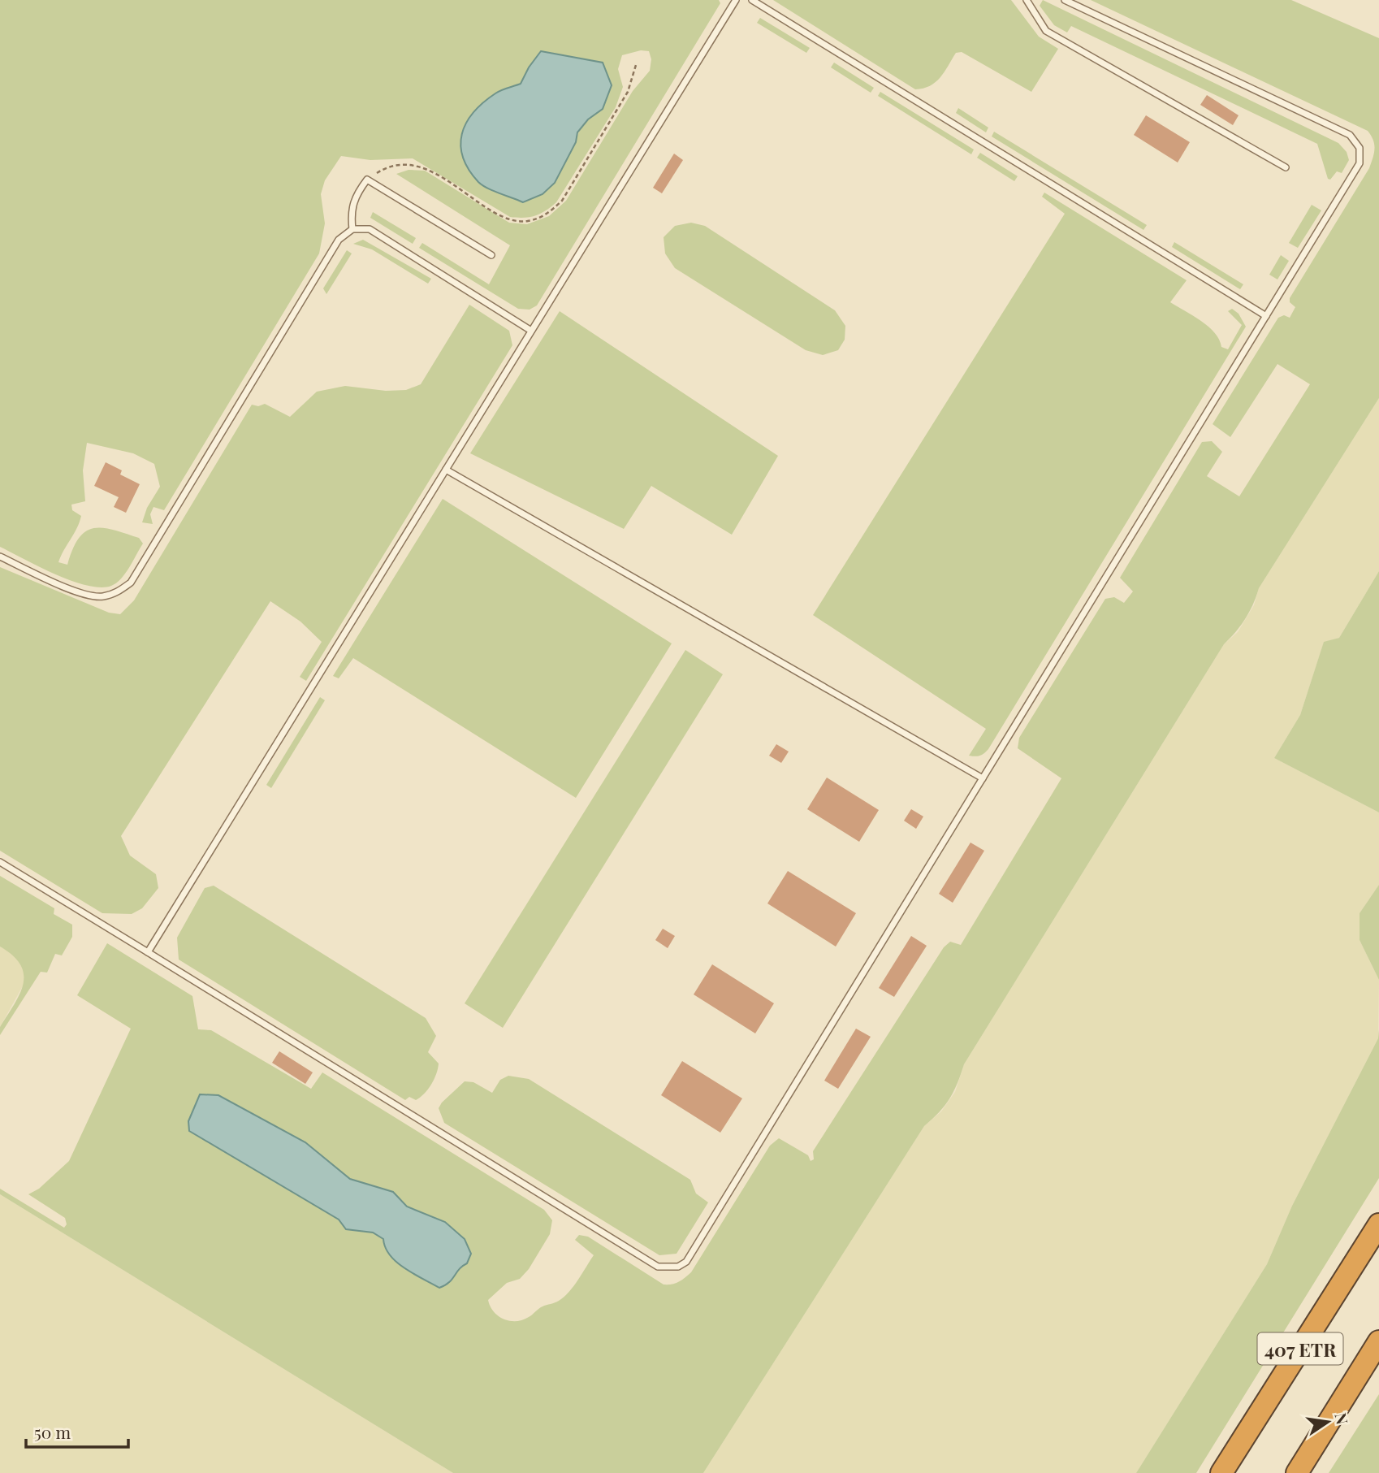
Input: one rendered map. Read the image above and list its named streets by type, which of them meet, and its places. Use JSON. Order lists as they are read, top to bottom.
{
  "streets": {
    "highway": ["407 ETR"]
  },
  "scale_bar": "50 m",
  "north": "right"
}
